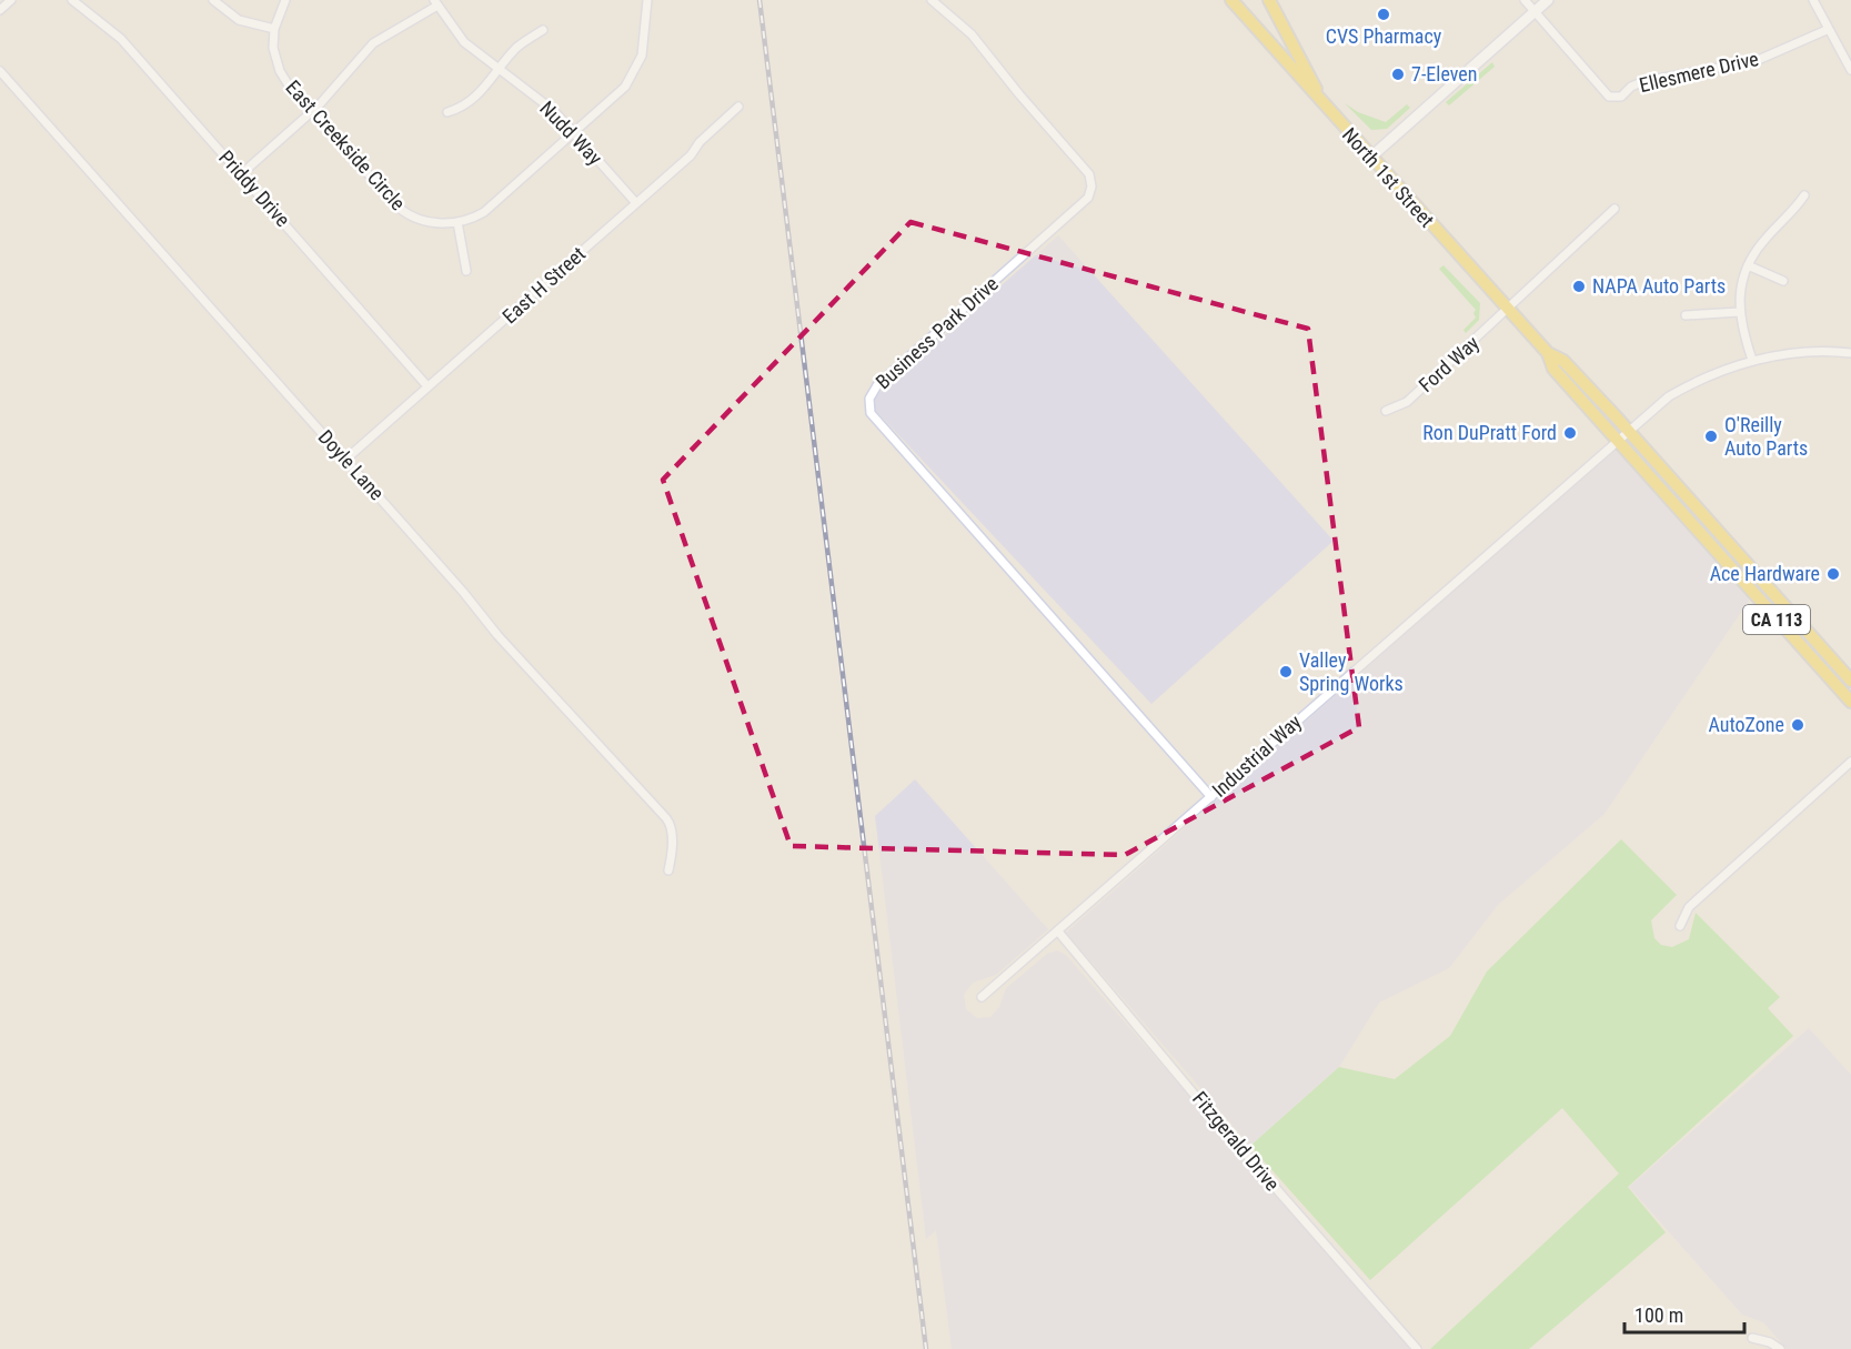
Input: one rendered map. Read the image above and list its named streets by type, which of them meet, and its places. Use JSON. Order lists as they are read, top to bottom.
{
  "streets": {
    "main road": ["North 1st Street", "CA 113"],
    "street": [
      "Ellesmere Drive",
      "Nudd Way",
      "East Creekside Circle",
      "Priddy Drive",
      "East H Street",
      "Business Park Drive",
      "Ford Way",
      "Doyle Lane",
      "Industrial Way",
      "Fitzgerald Drive"
    ]
  },
  "crossings": [
    ["Nudd Way", "East Creekside Circle"],
    ["Nudd Way", "East H Street"],
    ["North 1st Street", "Ford Way"],
    ["North 1st Street", "Industrial Way"],
    ["Priddy Drive", "East H Street"],
    ["East H Street", "Doyle Lane"],
    ["Business Park Drive", "Industrial Way"],
    ["Industrial Way", "Fitzgerald Drive"]
  ],
  "places": [
    "CVS Pharmacy",
    "7-Eleven",
    "NAPA Auto Parts",
    "Ron DuPratt Ford",
    "O'Reilly Auto Parts",
    "Ace Hardware",
    "Valley Spring Works",
    "AutoZone"
  ],
  "scale_bar": "100 m"
}
